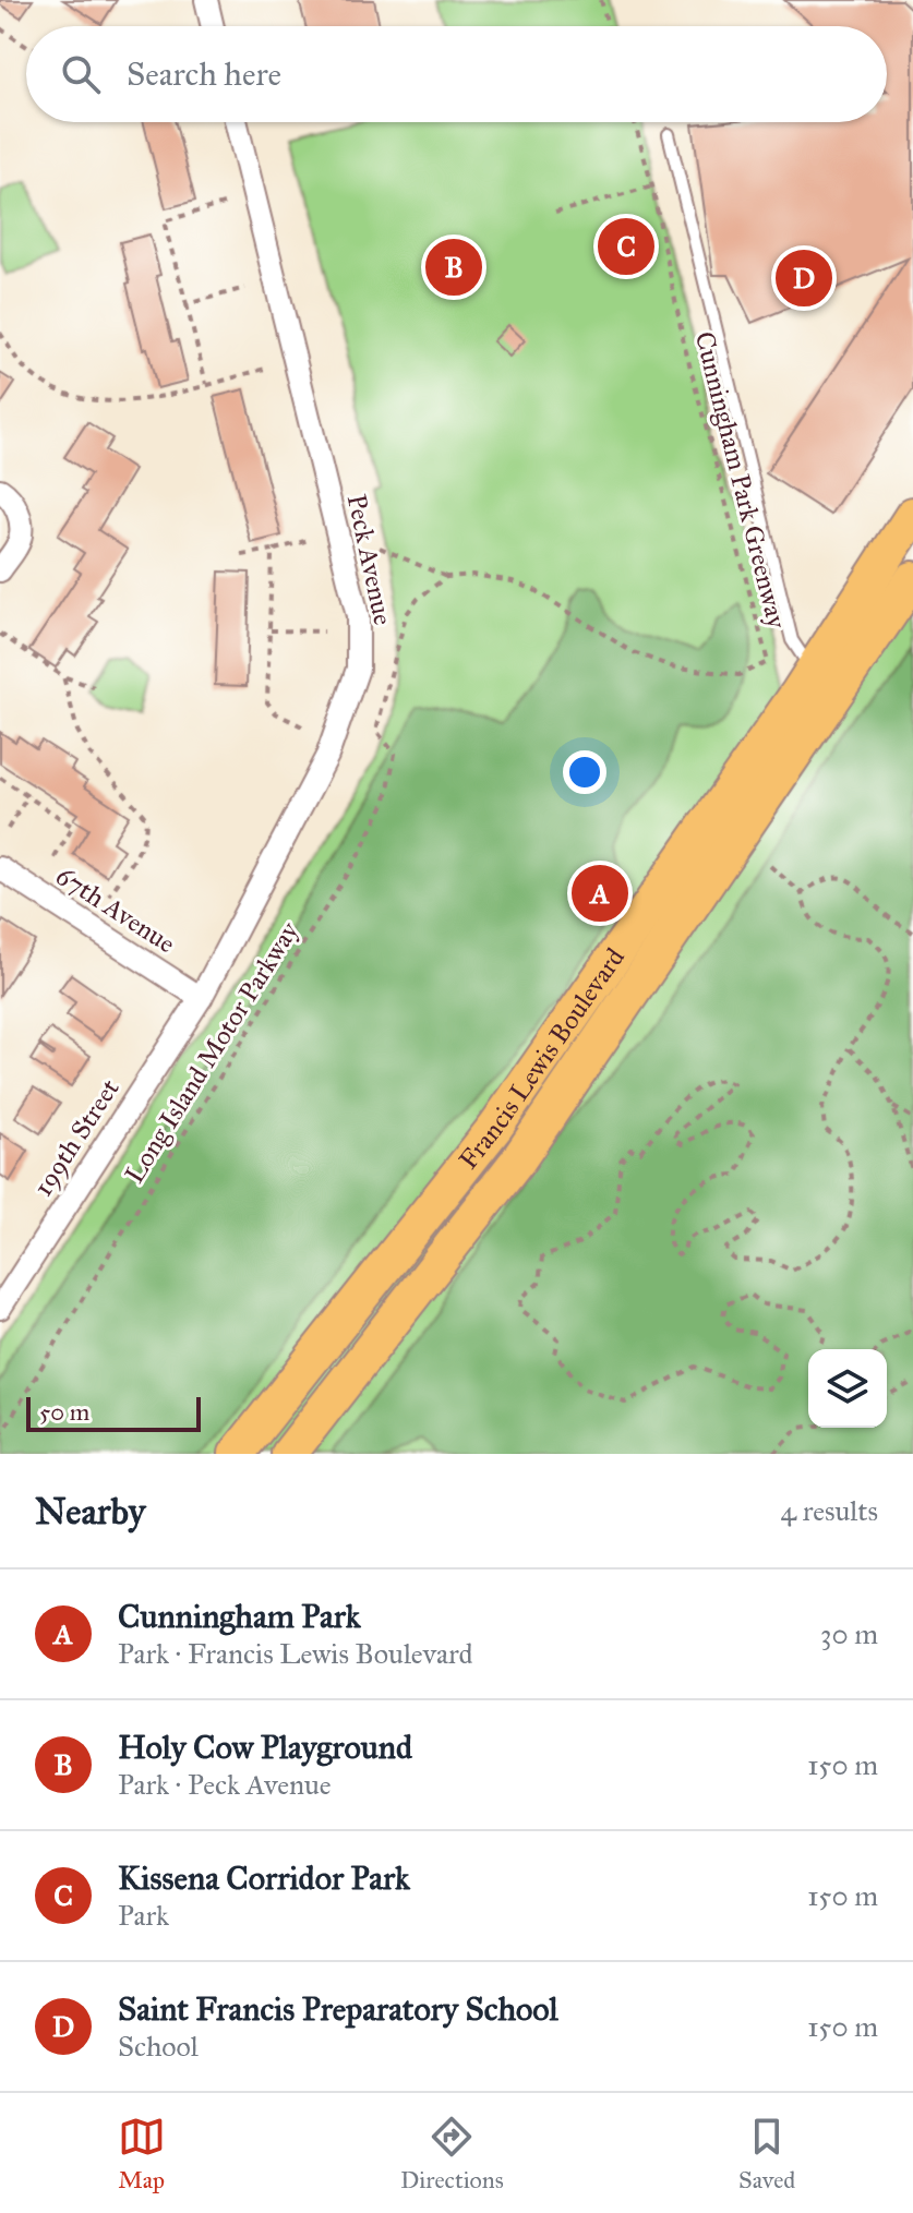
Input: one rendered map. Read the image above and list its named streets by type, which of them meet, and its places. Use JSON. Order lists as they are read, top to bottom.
{
  "streets": {
    "main road": ["Francis Lewis Boulevard"],
    "street": ["Peck Avenue", "67th Avenue", "199th Street"],
    "path": ["Cunningham Park Greenway", "Long Island Motor Parkway"]
  },
  "crossings": [
    ["Cunningham Park Greenway", "Long Island Motor Parkway"],
    ["Peck Avenue", "67th Avenue"],
    ["Peck Avenue", "199th Street"],
    ["67th Avenue", "199th Street"]
  ],
  "scale_bar": "50 m",
  "page": {
    "search": "Search here",
    "pins": [
      "C",
      "B",
      "D",
      "A"
    ],
    "scale": "50 m",
    "heading": ["Nearby", "4 results"],
    "list": [
      {
        "mark": "A",
        "name": "Cunningham Park",
        "note": "Park · Francis Lewis Boulevard",
        "value": "30 m"
      },
      {
        "mark": "B",
        "name": "Holy Cow Playground",
        "note": "Park · Peck Avenue",
        "value": "150 m"
      },
      {
        "mark": "C",
        "name": "Kissena Corridor Park",
        "note": "Park",
        "value": "150 m"
      },
      {
        "mark": "D",
        "name": "Saint Francis Preparatory School",
        "note": "School",
        "value": "150 m"
      }
    ],
    "nav": ["Map", "Directions", "Saved"]
  }
}
